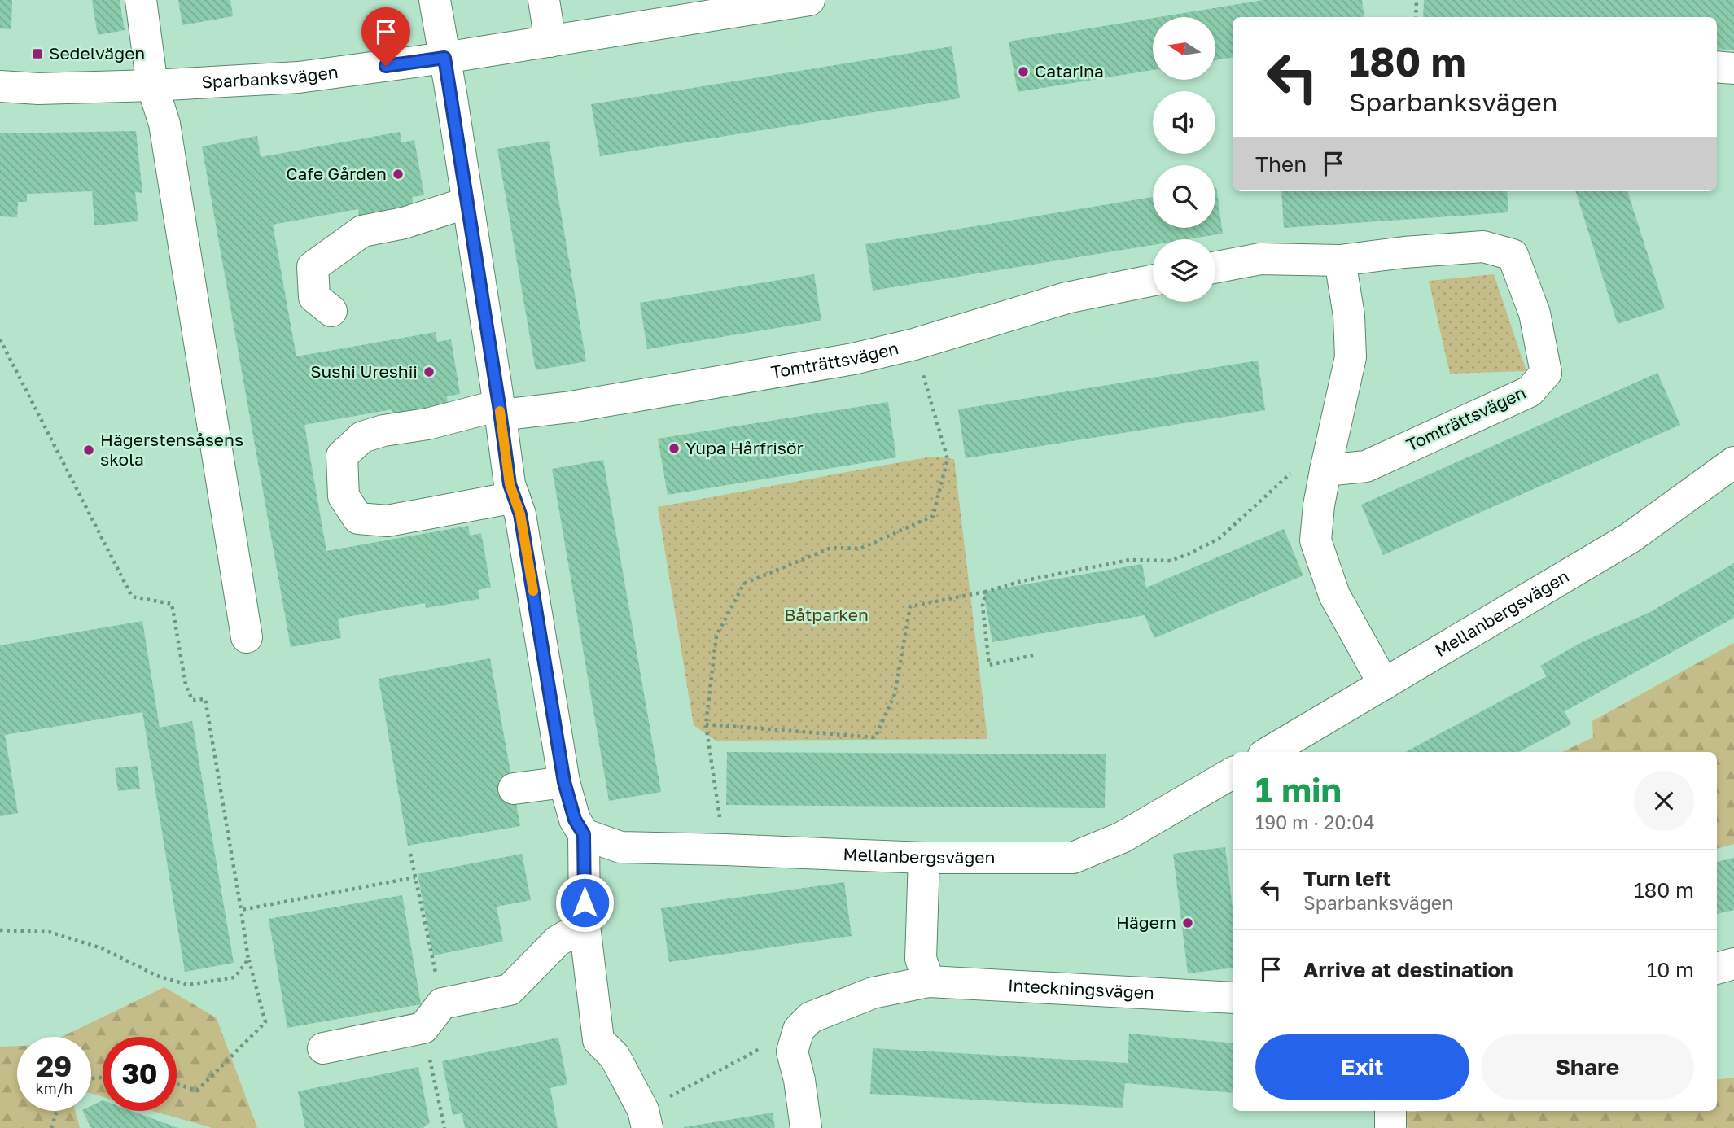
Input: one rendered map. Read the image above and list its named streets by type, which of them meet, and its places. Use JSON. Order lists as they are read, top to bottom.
{
  "streets": {
    "street": [
      "Sparbanksvägen",
      "Tomträttsvägen",
      "Mellanbergsvägen",
      "Inteckningsvägen"
    ]
  },
  "parks": ["Båtparken"],
  "places": {
    "transit": ["Sedelvägen"],
    "other": [
      "Catarina",
      "Cafe Gården",
      "Sushi Ureshii",
      "Yupa Hårfrisör",
      "Hägerstensåsens skola",
      "Hägern"
    ]
  },
  "north": "left",
  "page": {
    "turn": ["180 m", "Sparbanksvägen"],
    "then": "Then",
    "heading": ["1 min", "190 m · 20:04"],
    "list": [
      {
        "name": "Turn left",
        "note": "Sparbanksvägen",
        "value": "180 m"
      },
      {
        "name": "Arrive at destination",
        "value": "10 m"
      }
    ],
    "buttons": ["Exit", "Share"],
    "speed": "29 km/h",
    "limit": "30"
  }
}
